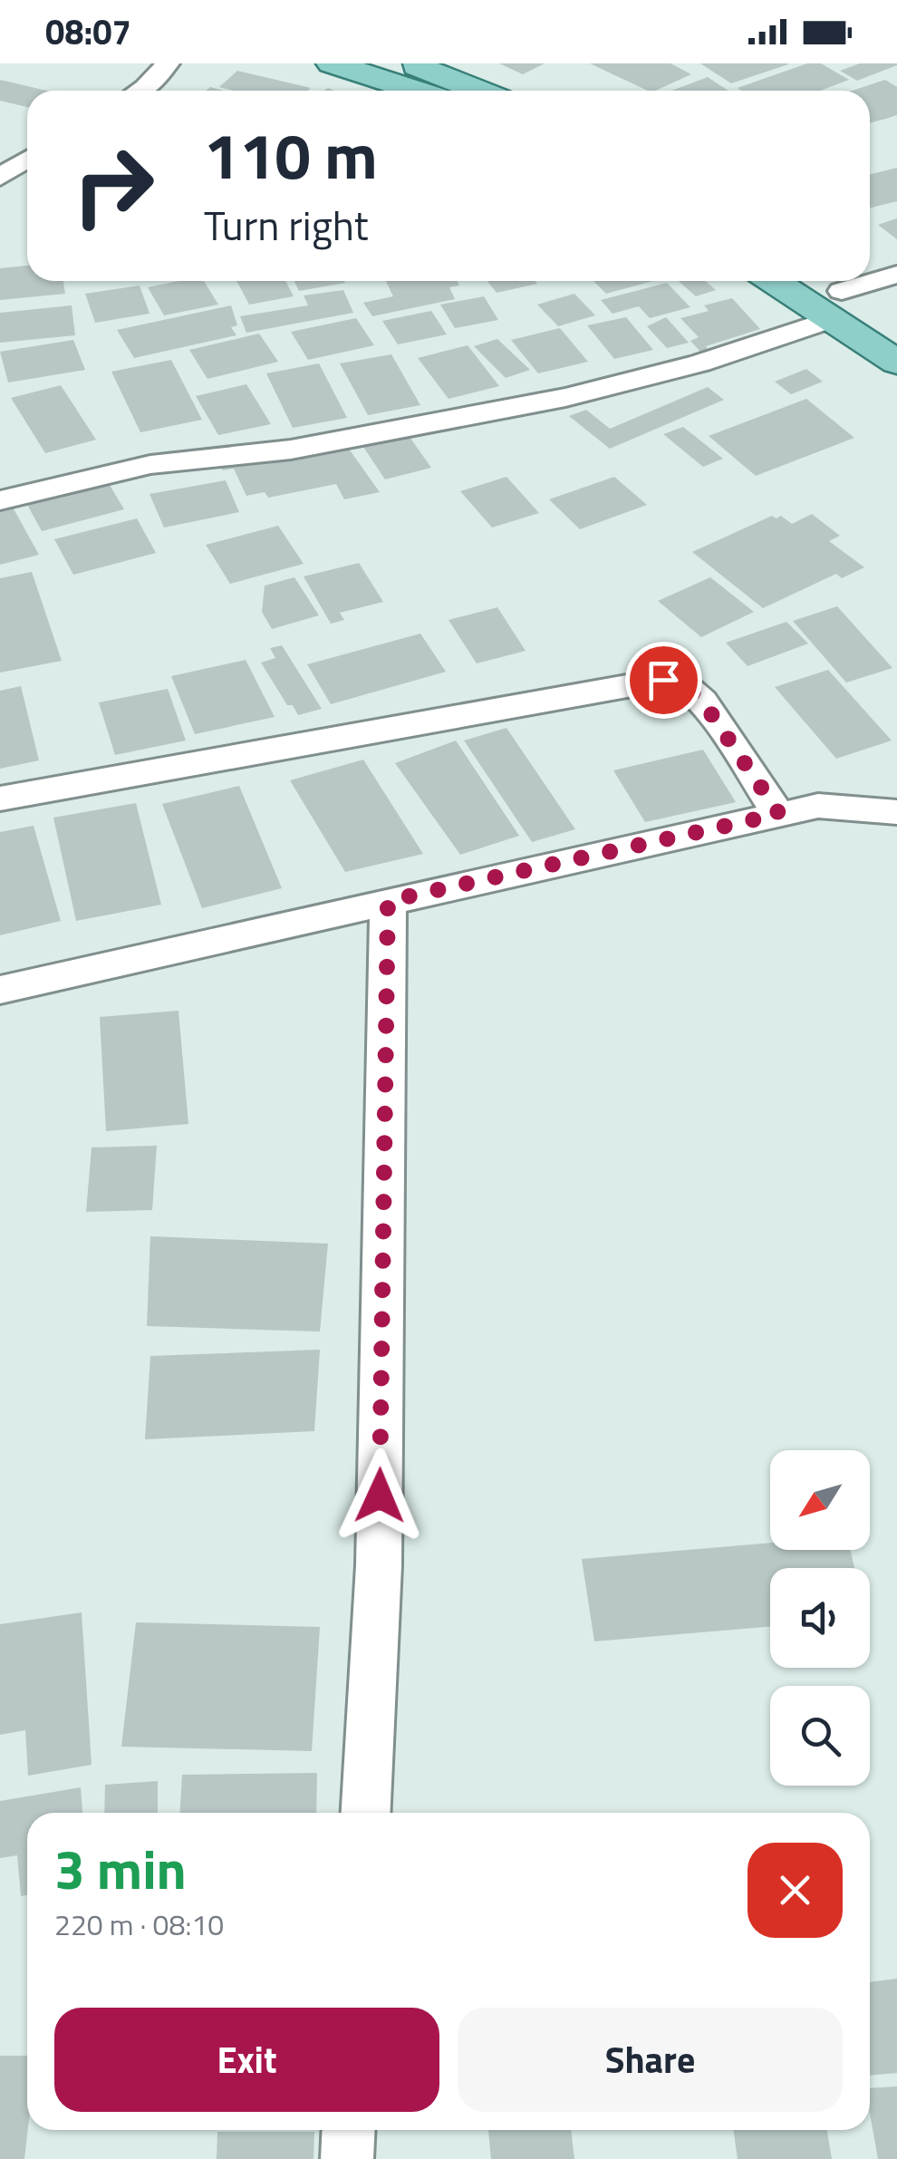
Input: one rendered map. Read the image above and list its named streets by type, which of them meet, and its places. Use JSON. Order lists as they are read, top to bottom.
{
  "north": "bottom left",
  "page": {
    "status": "08:07",
    "turn": ["110 m", "Turn right"],
    "heading": ["3 min", "220 m · 08:10"],
    "buttons": ["Exit", "Share"]
  }
}
